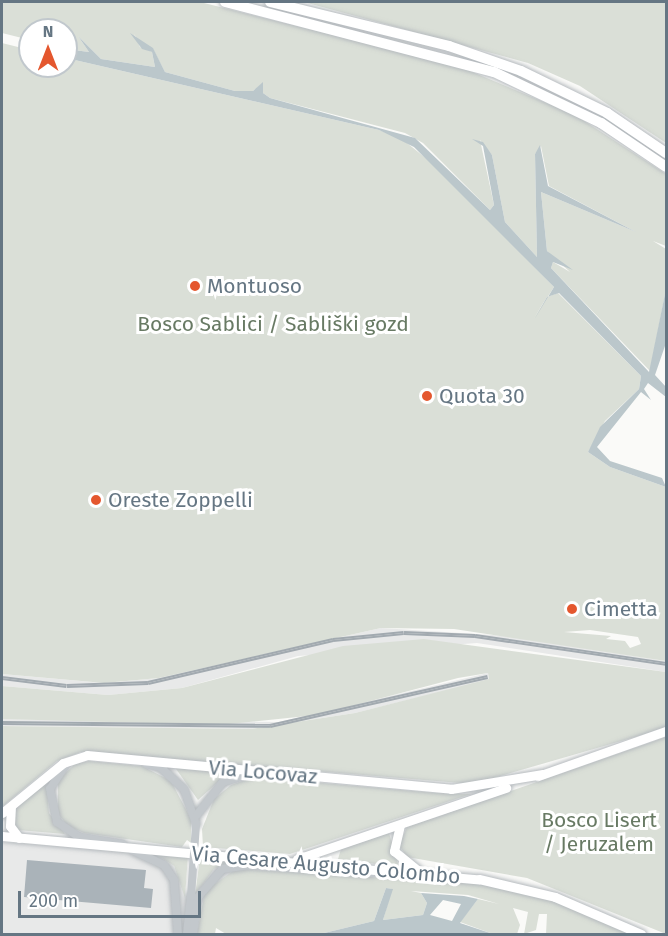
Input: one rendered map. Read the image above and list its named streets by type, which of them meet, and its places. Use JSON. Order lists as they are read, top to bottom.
{
  "streets": {
    "main road": ["Via Locovaz", "Via Cesare Augusto Colombo"]
  },
  "crossings": [
    ["Via Locovaz", "Via Cesare Augusto Colombo"]
  ],
  "parks": ["Bosco Sablici / Sabliški gozd", "Bosco Lisert / Jeruzalem"],
  "places": [
    "Montuoso",
    "Quota 30",
    "Oreste Zoppelli",
    "Cimetta"
  ],
  "scale_bar": "200 m",
  "north": "top"
}
